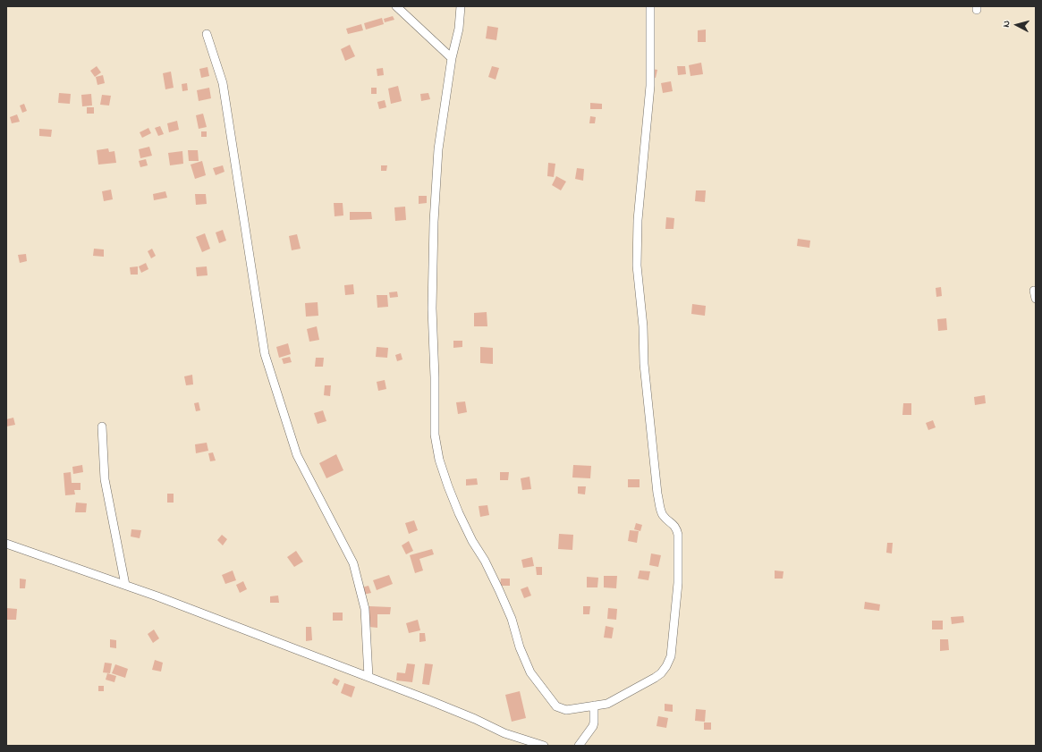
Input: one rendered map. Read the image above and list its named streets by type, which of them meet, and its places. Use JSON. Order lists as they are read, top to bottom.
{
  "north": "left"
}
